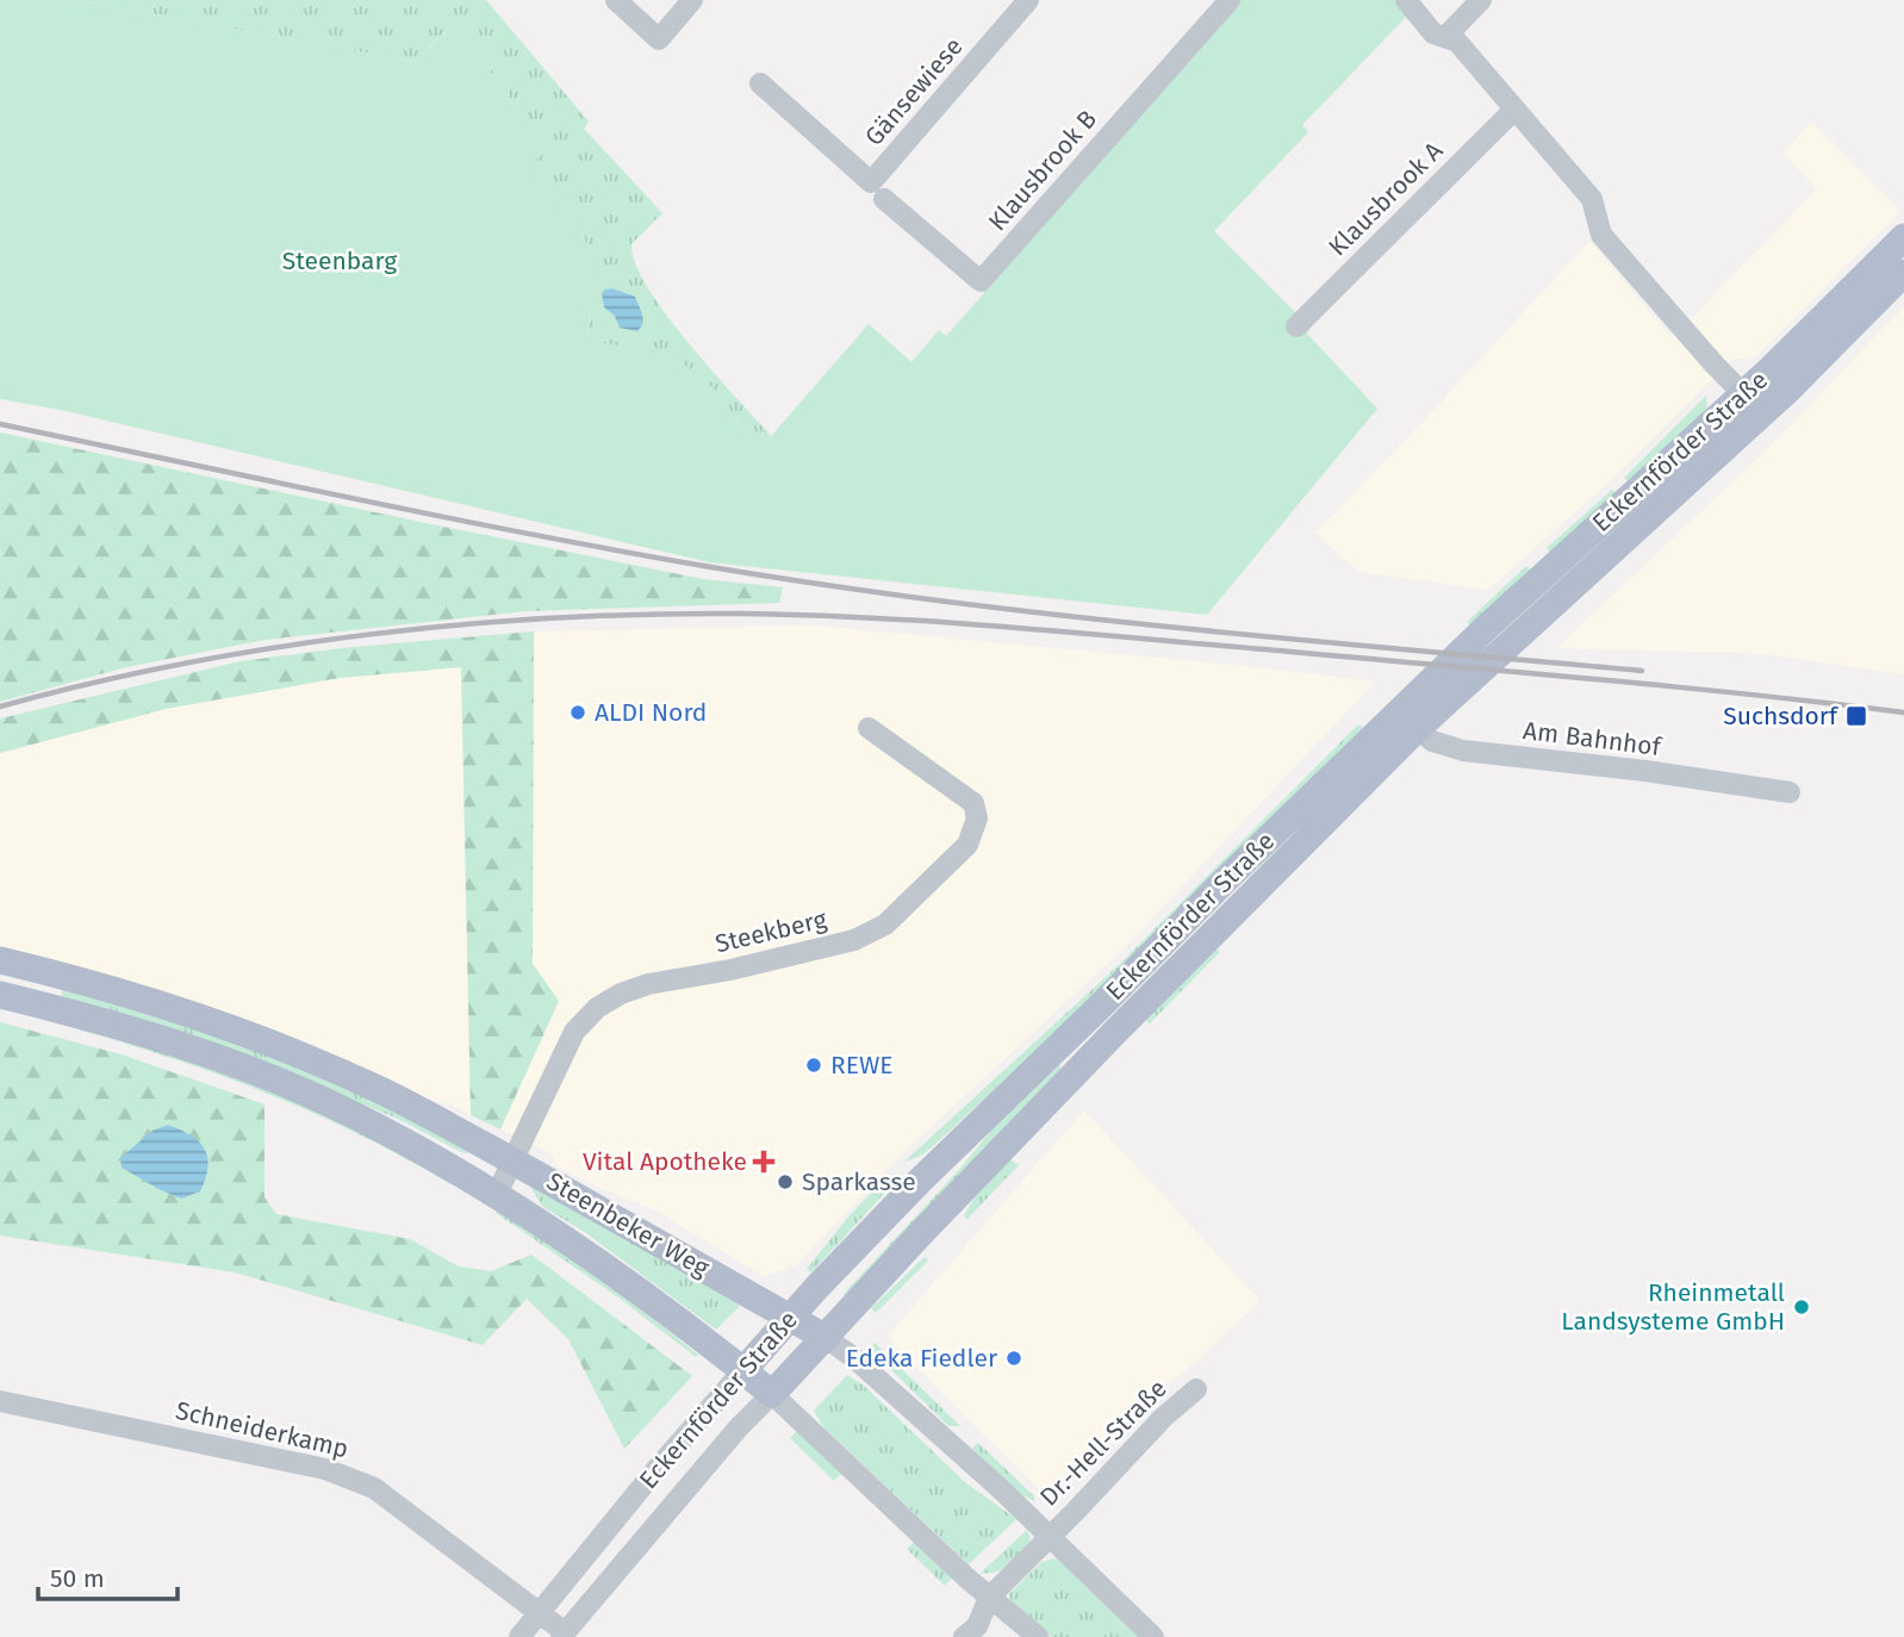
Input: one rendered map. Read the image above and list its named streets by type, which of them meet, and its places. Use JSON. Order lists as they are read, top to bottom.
{
  "streets": {
    "main road": ["Eckernförder Straße", "Steenbeker Weg"],
    "street": [
      "Gänsewiese",
      "Klausbrook B",
      "Klausbrook A",
      "Am Bahnhof",
      "Steekberg",
      "Schneiderkamp",
      "Dr.-Hell-Straße"
    ]
  },
  "crossings": [
    ["Eckernförder Straße", "Am Bahnhof"],
    ["Eckernförder Straße", "Steenbeker Weg"],
    ["Eckernförder Straße", "Schneiderkamp"],
    ["Steekberg", "Steenbeker Weg"],
    ["Steenbeker Weg", "Dr.-Hell-Straße"]
  ],
  "parks": ["Steenbarg"],
  "places": {
    "other": [
      "ALDI Nord",
      "REWE",
      "Sparkasse",
      "Rheinmetall Landsysteme GmbH",
      "Edeka Fiedler"
    ],
    "transit": ["Suchsdorf"],
    "health": ["Vital Apotheke"]
  },
  "scale_bar": "50 m"
}
